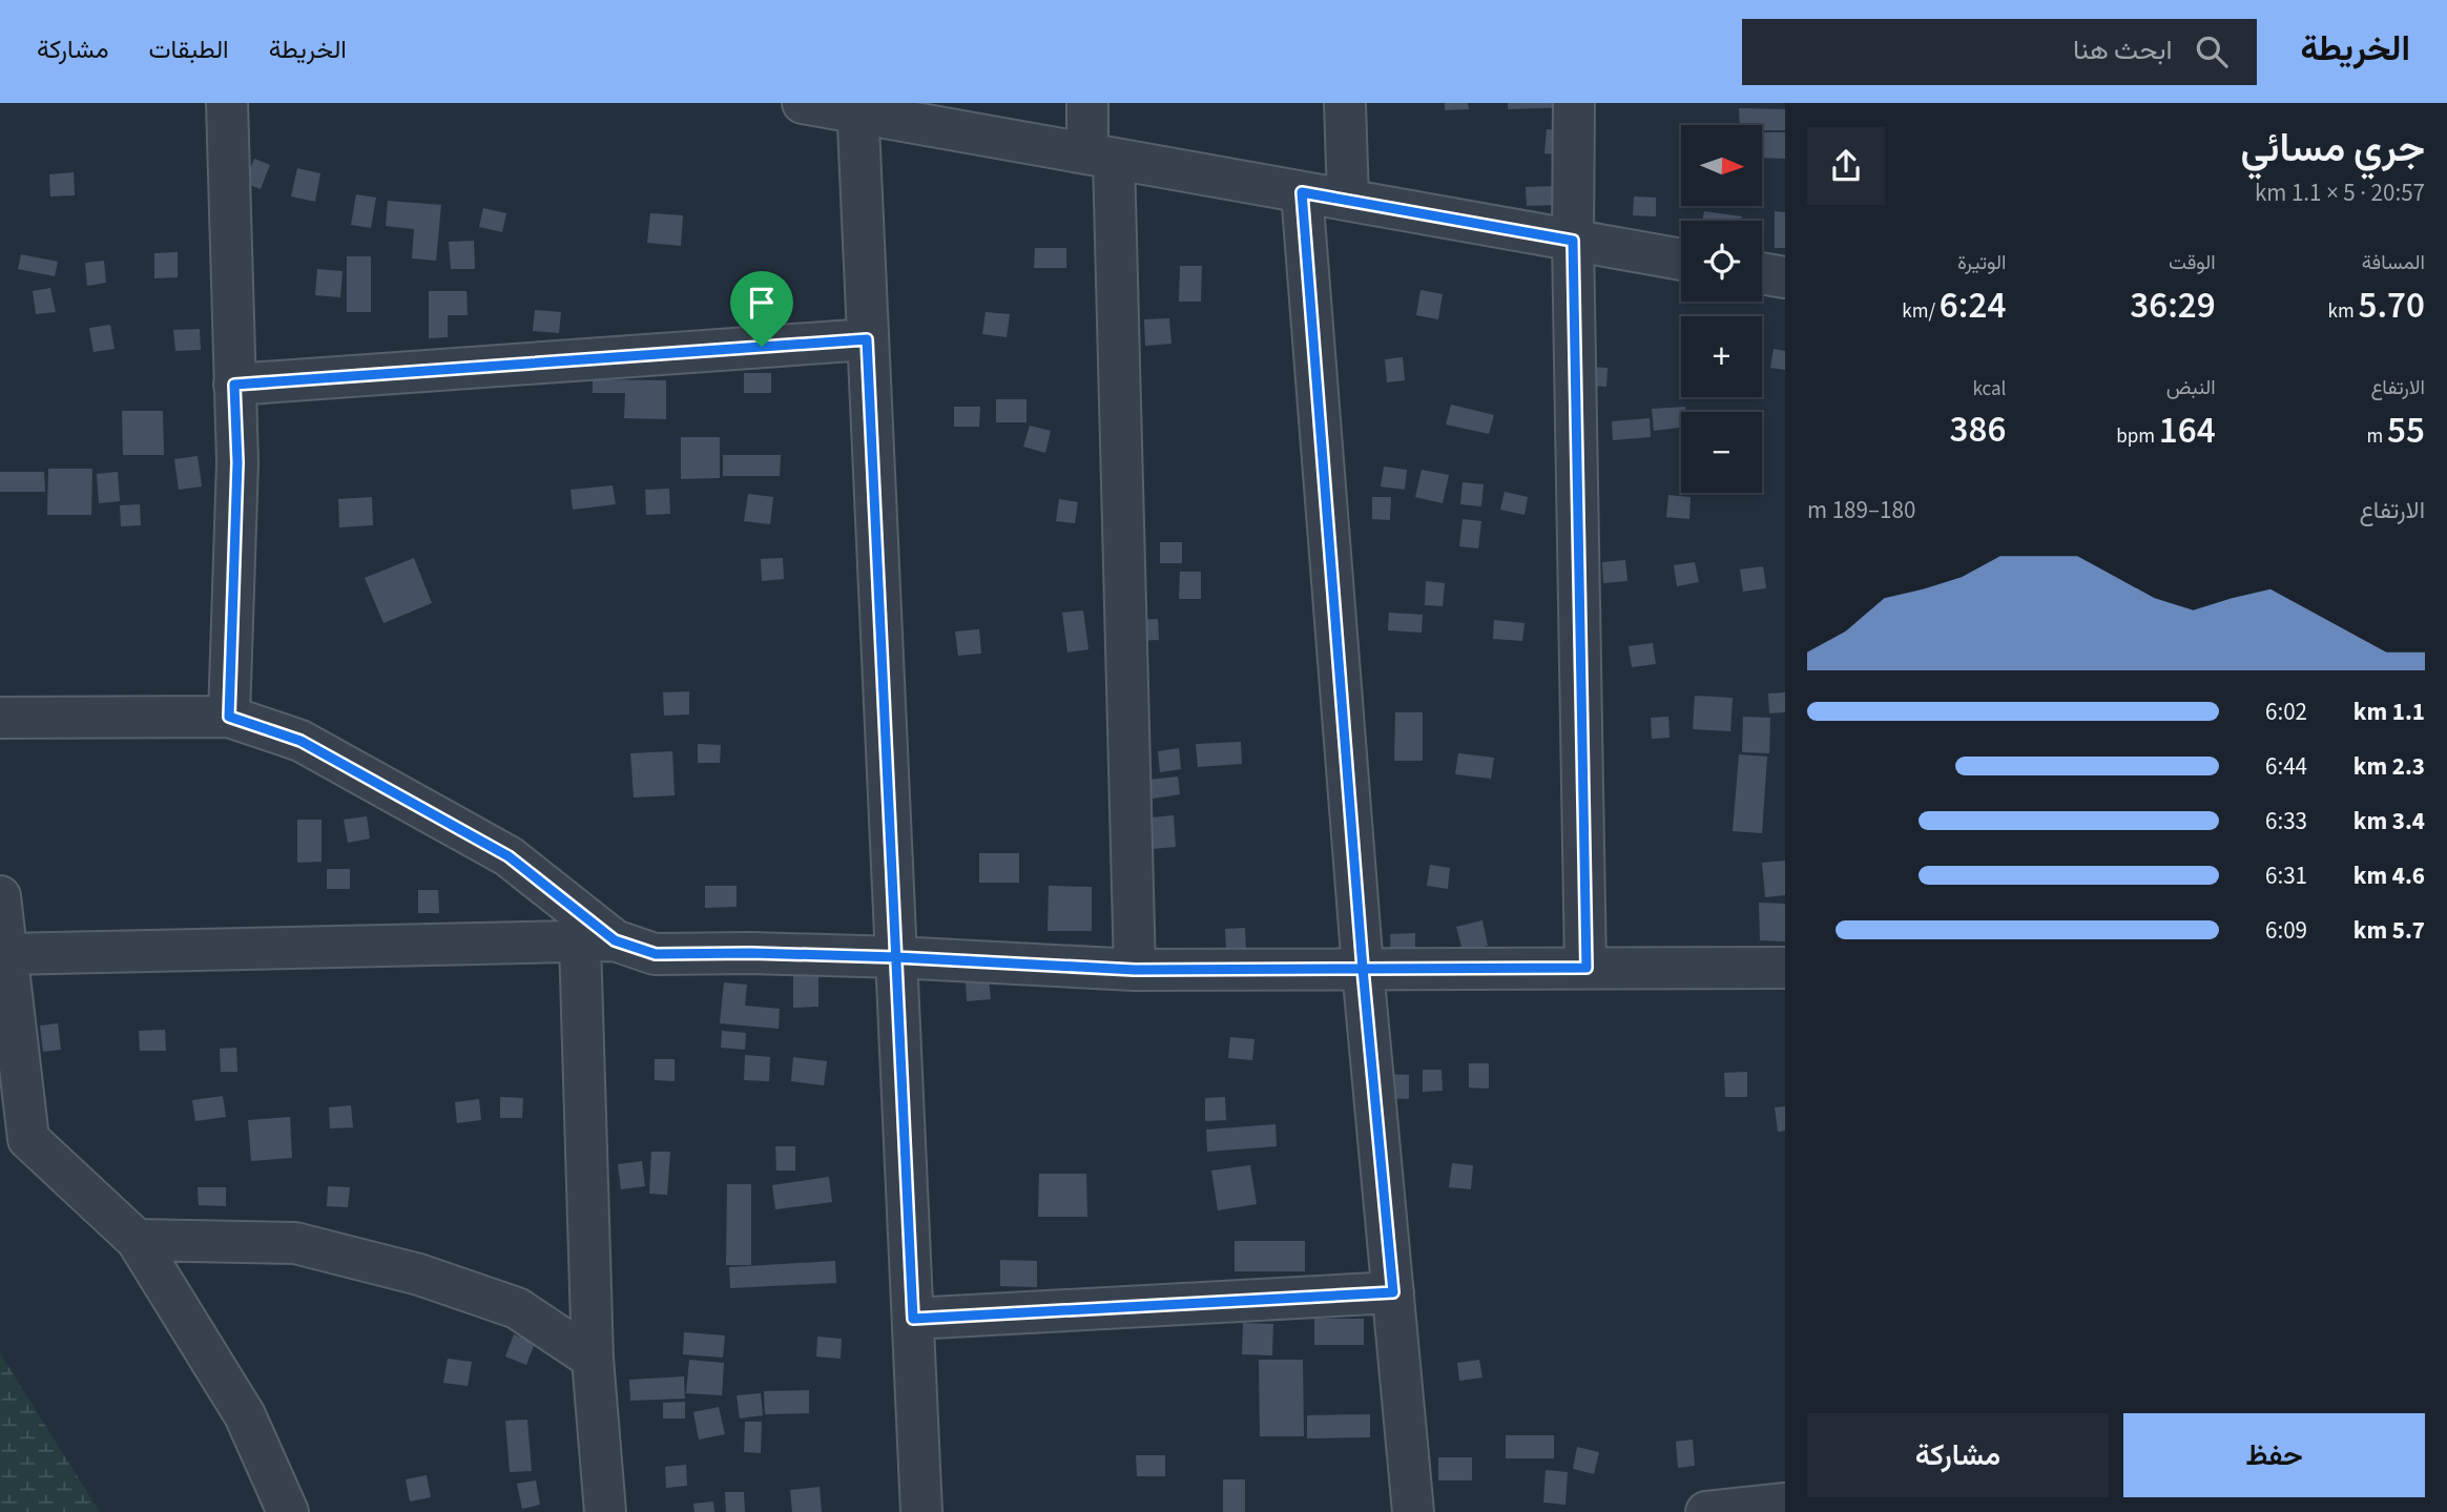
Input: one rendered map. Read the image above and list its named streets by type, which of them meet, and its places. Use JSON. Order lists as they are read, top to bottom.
{
  "north": "right",
  "page": {
    "header": "الخريطة",
    "search": "ابحث هنا",
    "nav": ["الخريطة", "الطبقات", "مشاركة"],
    "heading": ["جري مسائي", "20:57 · 5 × 1.1 km"],
    "map_buttons": ["+", "−"],
    "stats": [
      ["المسافة", "5.70 km"],
      ["الوقت", "36:29"],
      ["الوتيرة", "6:24 /km"],
      ["الارتفاع", "55 m"],
      ["النبض", "164 bpm"],
      ["kcal", "386"]
    ],
    "chart": ["الارتفاع", "180–189 m"],
    "list": [
      {
        "name": "1.1 km",
        "note": "6:02"
      },
      {
        "name": "2.3 km",
        "note": "6:44"
      },
      {
        "name": "3.4 km",
        "note": "6:33"
      },
      {
        "name": "4.6 km",
        "note": "6:31"
      },
      {
        "name": "5.7 km",
        "note": "6:09"
      }
    ],
    "buttons": ["حفظ", "مشاركة"]
  }
}
